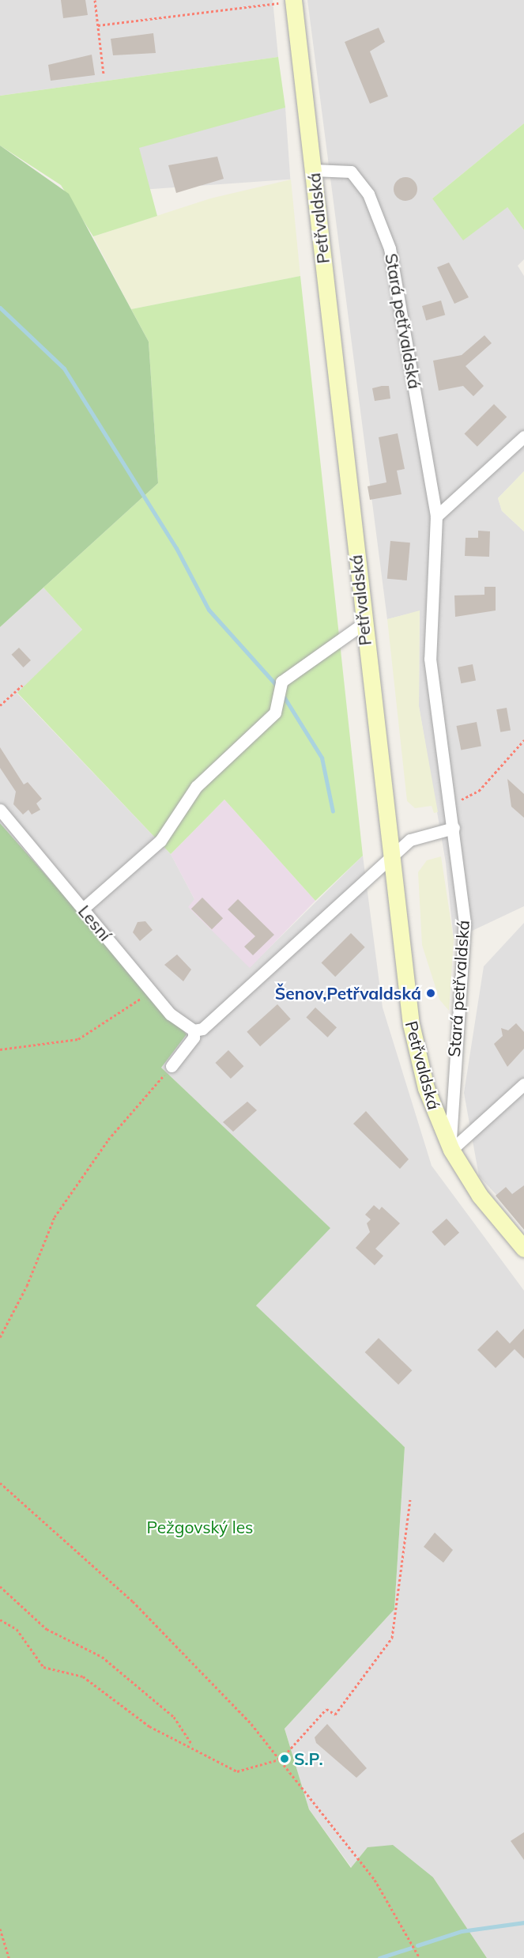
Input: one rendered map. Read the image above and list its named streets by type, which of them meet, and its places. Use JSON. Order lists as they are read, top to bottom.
{
  "streets": {
    "main road": ["Petřvaldská"],
    "street": ["Stará petřvaldská", "Lesní"]
  },
  "crossings": [
    ["Petřvaldská", "Stará petřvaldská"]
  ],
  "parks": ["Pežgovský les"],
  "places": ["Šenov,Petřvaldská", "S.P."]
}
